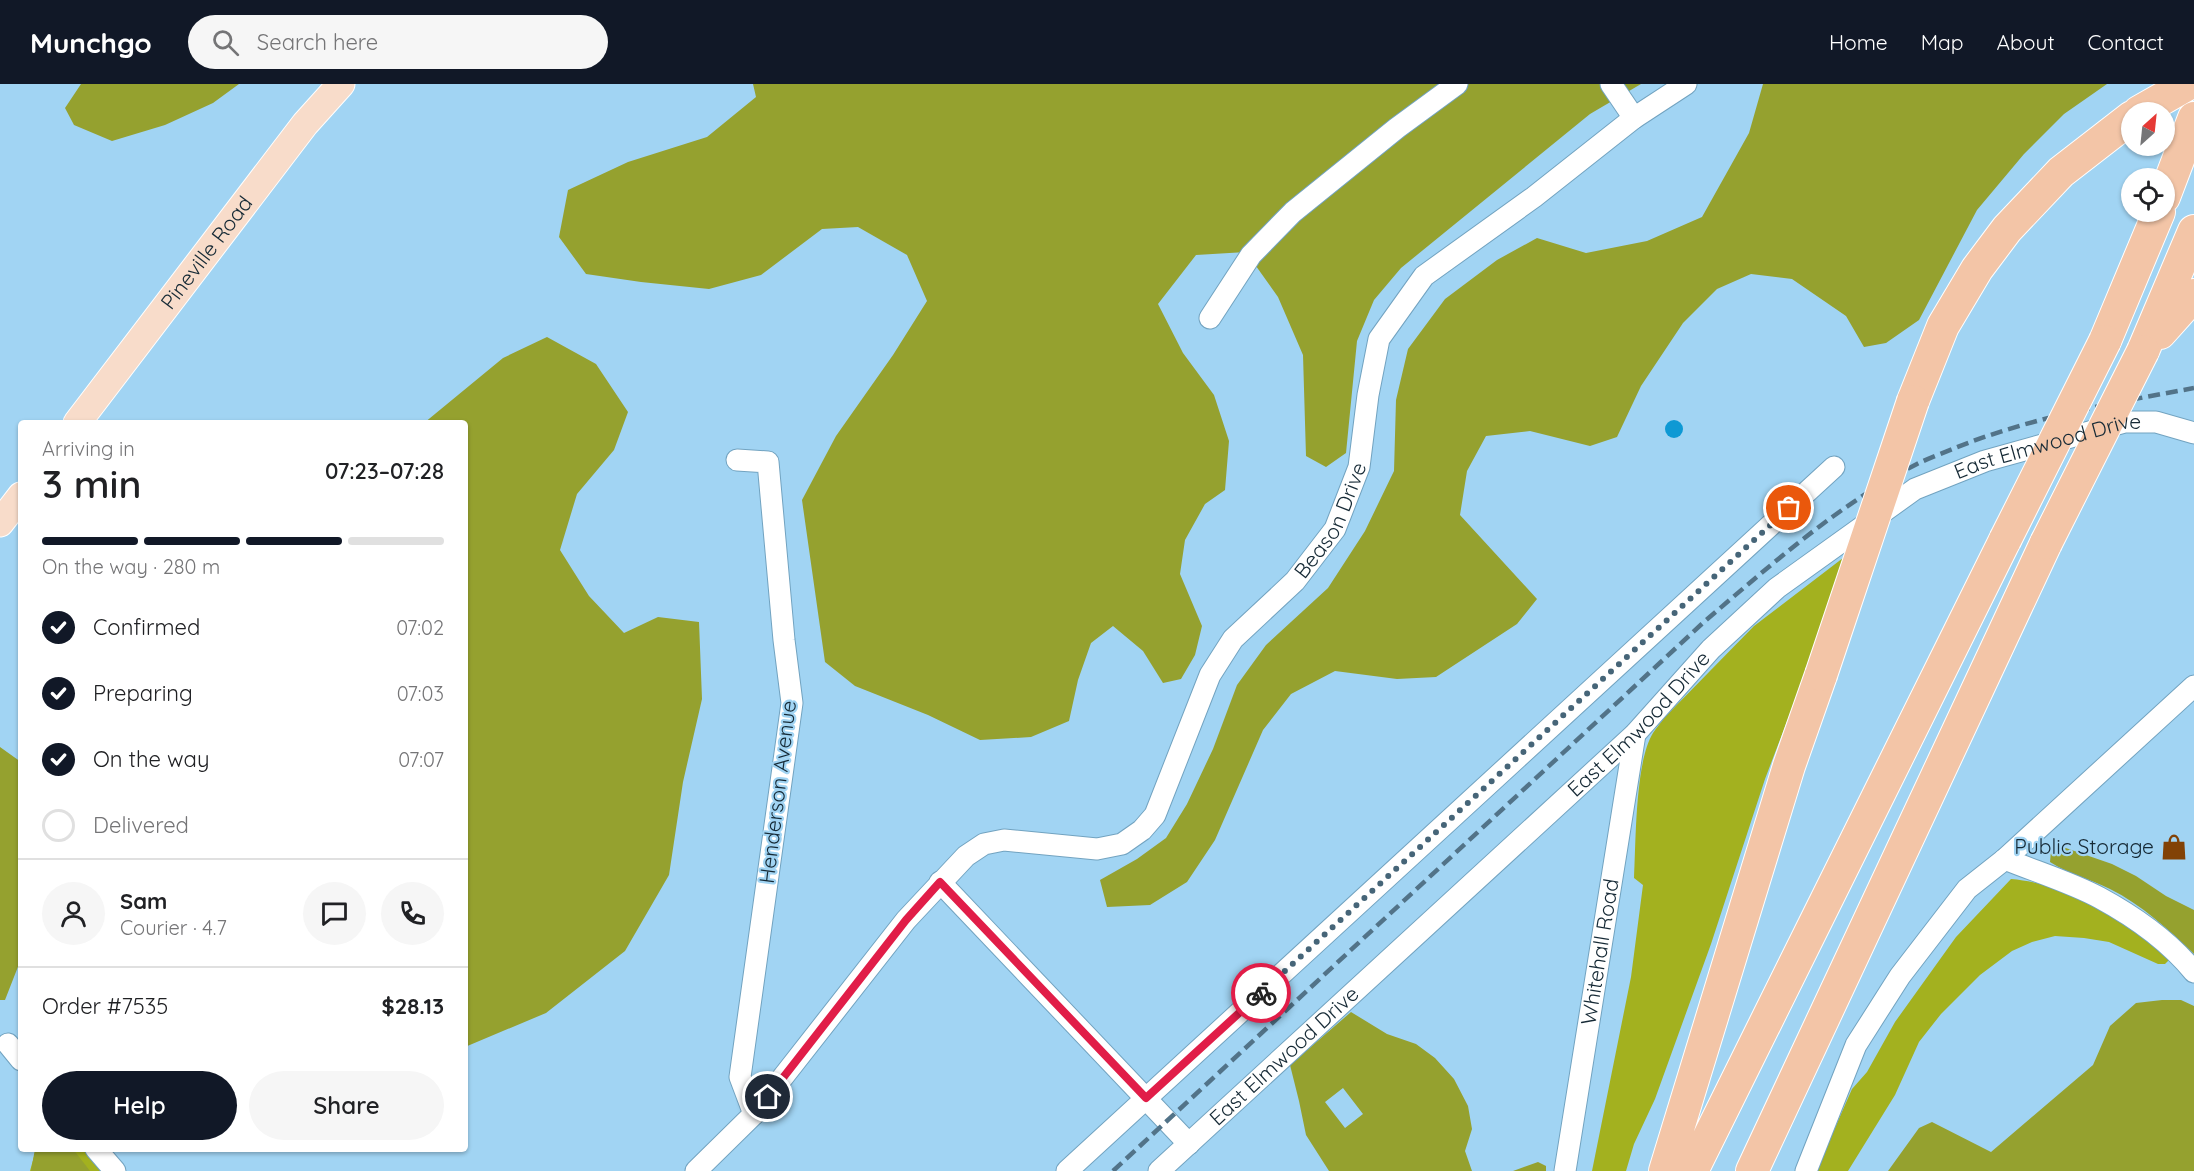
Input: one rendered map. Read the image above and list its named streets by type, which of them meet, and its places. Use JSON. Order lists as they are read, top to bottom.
{
  "streets": {
    "main road": ["Pineville Road"],
    "street": [
      "East Elmwood Drive",
      "Beason Drive",
      "Henderson Avenue",
      "Whitehall Road"
    ]
  },
  "crossings": [
    ["East Elmwood Drive", "Whitehall Road"],
    ["Beason Drive", "Henderson Avenue"]
  ],
  "places": {
    "shop": ["Public Storage"]
  },
  "north": "top right",
  "page": {
    "header": "Munchgo",
    "search": "Search here",
    "nav": [
      "Home",
      "Map",
      "About",
      "Contact"
    ],
    "heading": ["3 min", "Arriving in", "07:23–07:28"],
    "panel": [
      "Sam",
      "Courier · 4.7",
      "Order #7535",
      "$28.13"
    ],
    "bar": "On the way · 280 m",
    "list": [
      ["Confirmed", "07:02"],
      ["Preparing", "07:03"],
      ["On the way", "07:07"],
      "Delivered"
    ],
    "buttons": ["Help", "Share"]
  }
}
